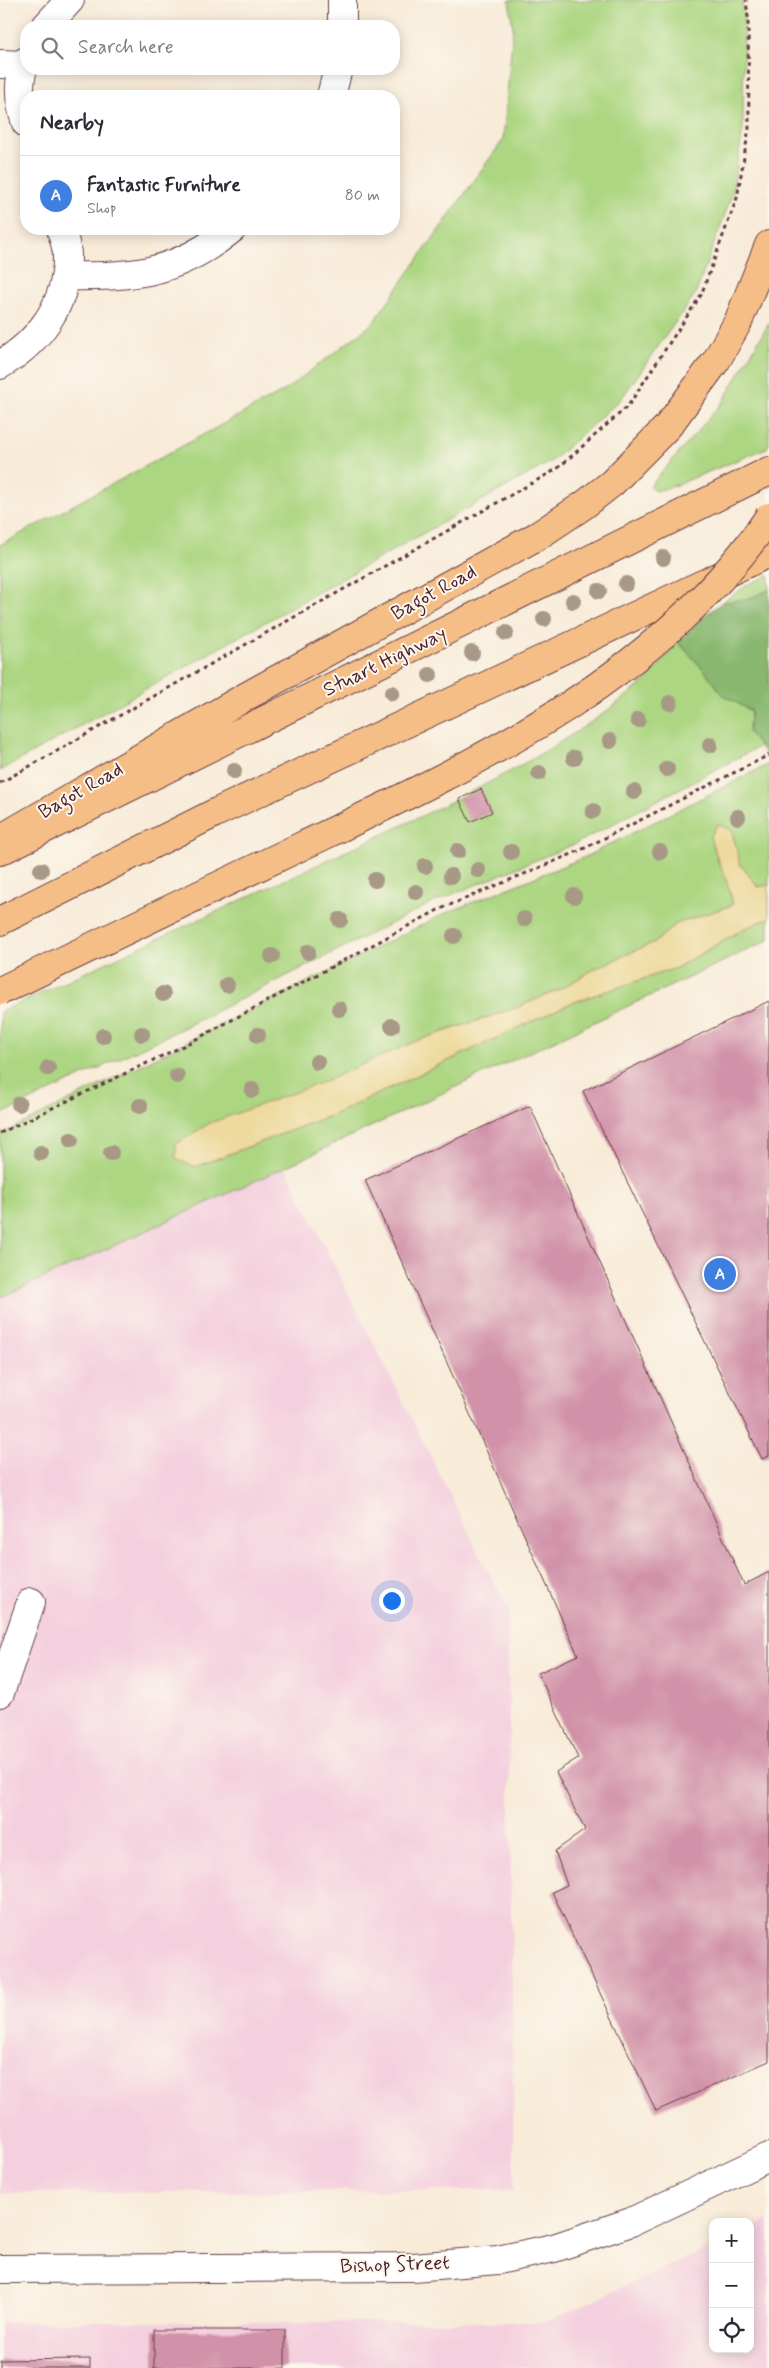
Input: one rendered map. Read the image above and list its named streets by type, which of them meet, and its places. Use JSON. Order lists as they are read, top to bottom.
{
  "streets": {
    "main road": ["Bagot Road", "Stuart Highway"],
    "street": ["Bishop Street"]
  },
  "page": {
    "search": "Search here",
    "heading": "Nearby",
    "list": [
      {
        "mark": "A",
        "name": "Fantastic Furniture",
        "note": "Shop",
        "value": "80 m"
      }
    ],
    "pins": "A",
    "map_buttons": ["+", "−"]
  }
}
